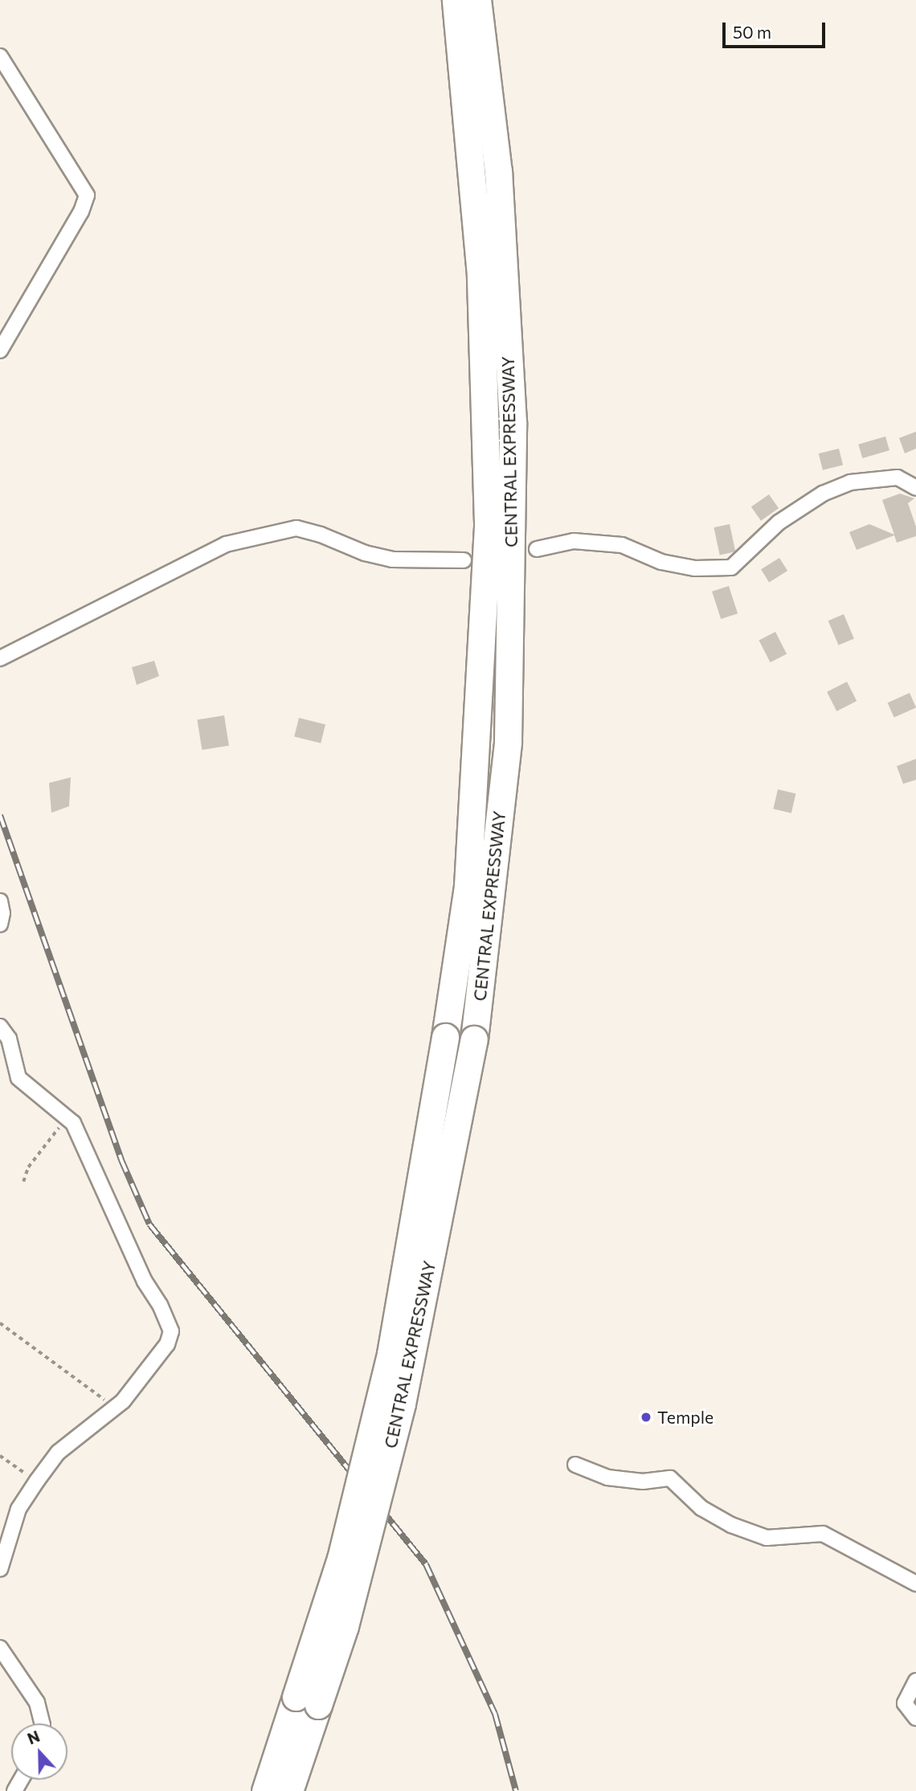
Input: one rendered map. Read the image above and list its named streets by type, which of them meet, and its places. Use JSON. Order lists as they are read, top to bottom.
{
  "streets": {
    "highway": ["CENTRAL EXPRESSWAY"]
  },
  "places": ["Temple"],
  "scale_bar": "50 m",
  "north": "top"
}
